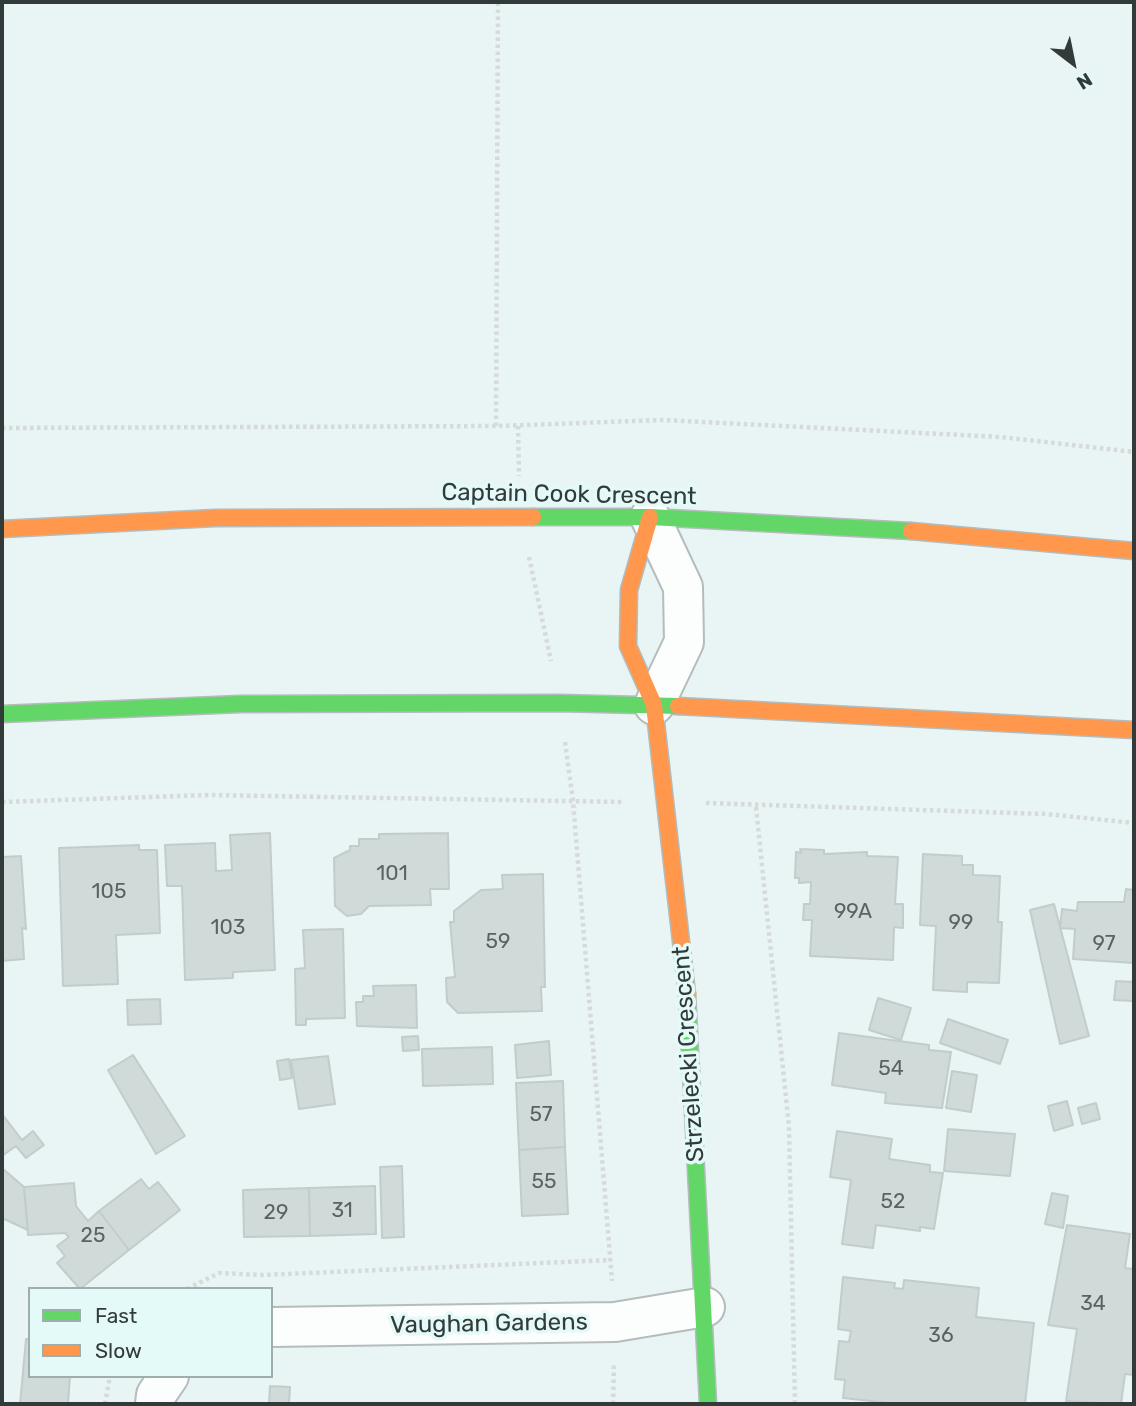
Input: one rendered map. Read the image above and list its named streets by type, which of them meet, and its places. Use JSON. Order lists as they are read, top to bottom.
{
  "streets": {
    "main road": ["Captain Cook Crescent", "Strzelecki Crescent"],
    "street": ["Vaughan Gardens"]
  },
  "crossings": [
    ["Captain Cook Crescent", "Strzelecki Crescent"],
    ["Strzelecki Crescent", "Vaughan Gardens"]
  ],
  "house_numbers": [
    "101",
    "105",
    "99A",
    "99",
    "103",
    "59",
    "97",
    "54",
    "57",
    "55",
    "52",
    "31",
    "29",
    "25",
    "34",
    "36"
  ],
  "legend": ["Fast", "Slow"],
  "north": "bottom right"
}
